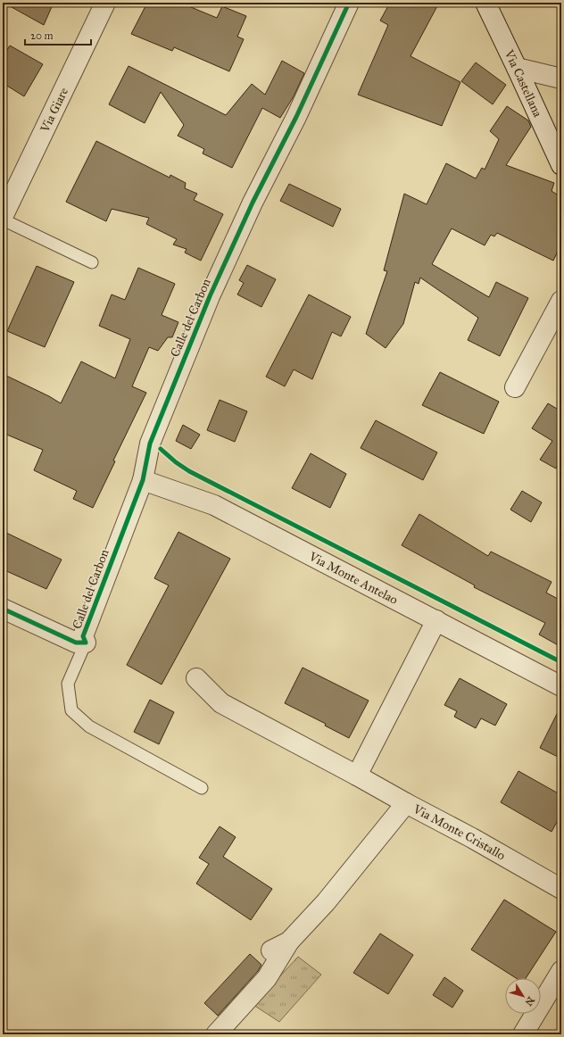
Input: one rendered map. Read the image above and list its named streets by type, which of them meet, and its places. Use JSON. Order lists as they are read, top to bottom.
{
  "streets": {
    "street": [
      "Via Castellana",
      "Via Giare",
      "Calle del Carbon",
      "Via Monte Antelao",
      "Via Monte Cristallo"
    ]
  },
  "crossings": [
    ["Calle del Carbon", "Via Monte Antelao"]
  ],
  "scale_bar": "20 m",
  "north": "bottom right"
}
